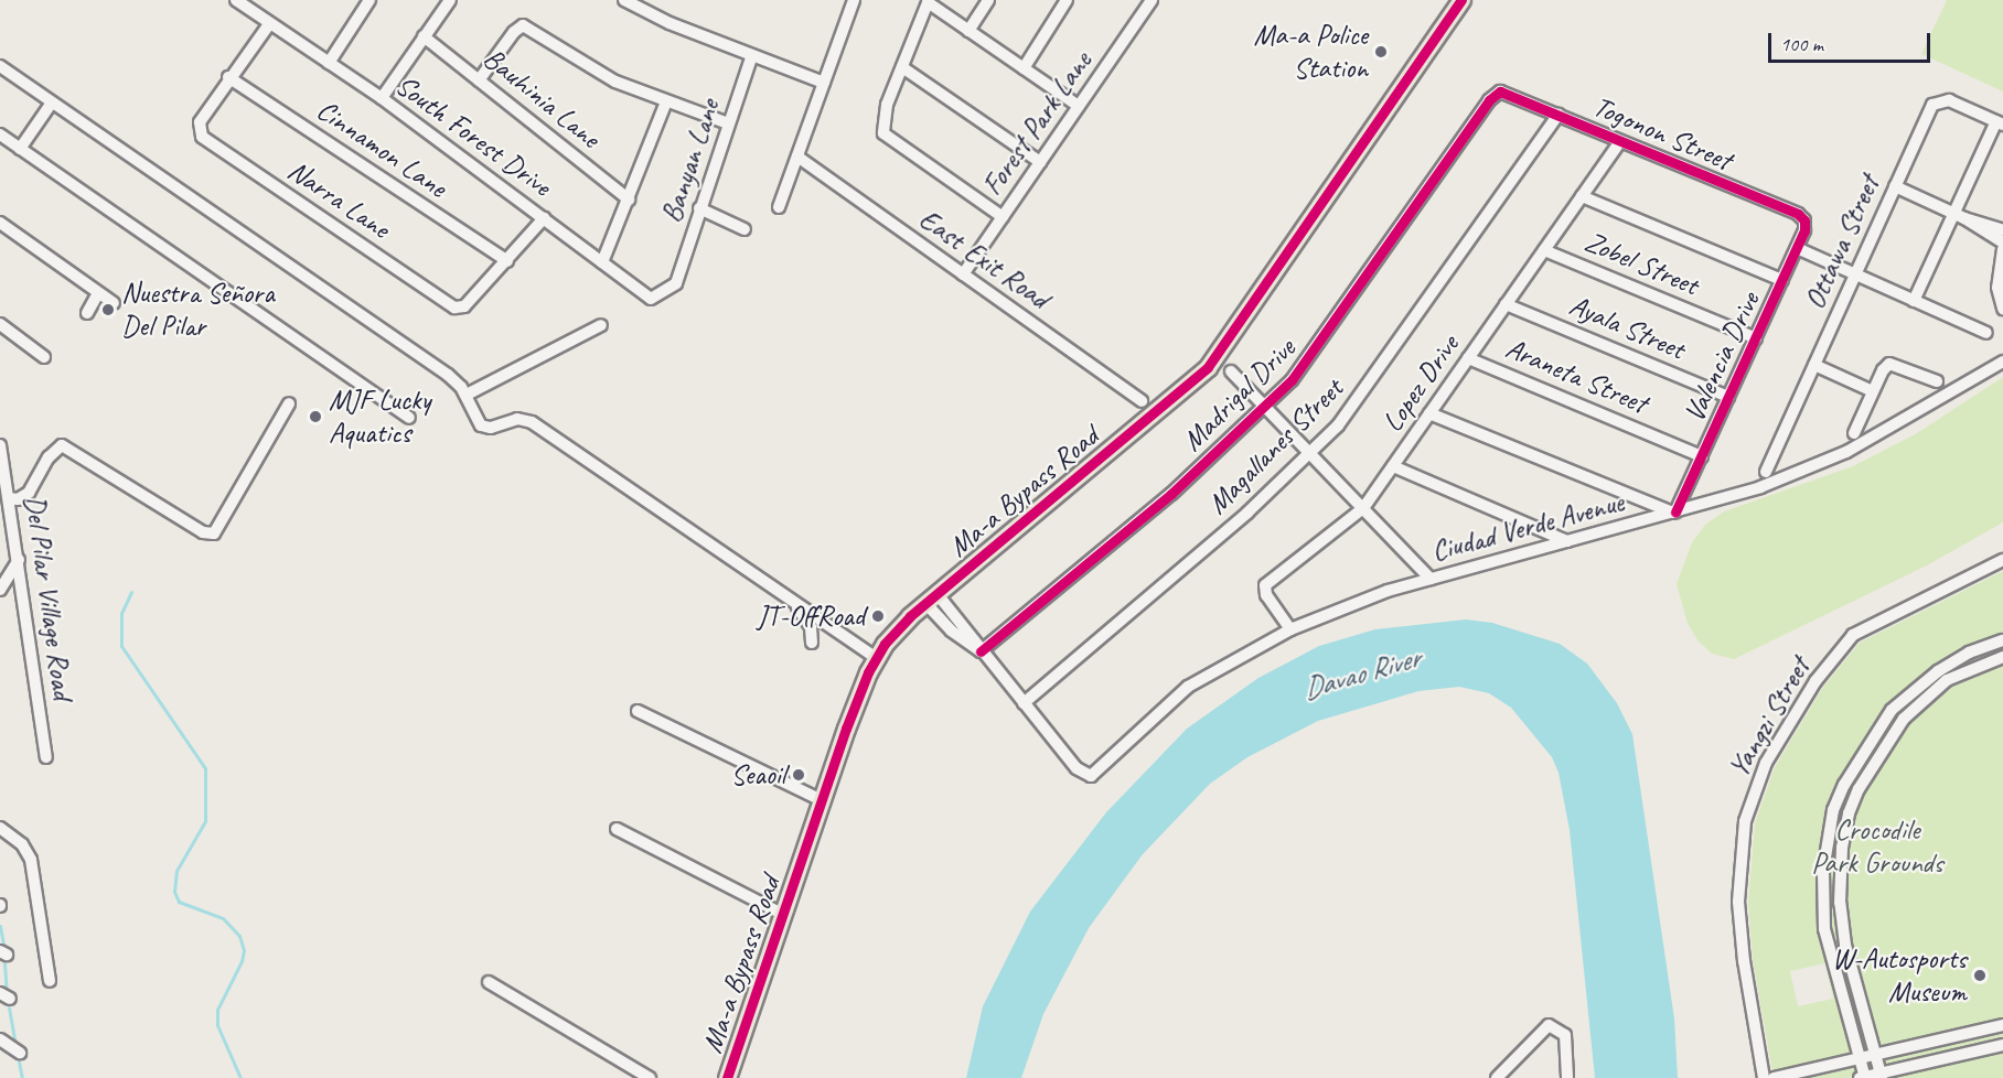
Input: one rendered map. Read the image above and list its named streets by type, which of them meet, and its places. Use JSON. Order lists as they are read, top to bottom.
{
  "streets": {
    "main road": ["Ma-a Bypass Road"],
    "street": [
      "Bauhinia Lane",
      "Forest Park Lane",
      "Togonon Street",
      "South Forest Drive",
      "Cinnamon Lane",
      "Banyan Lane",
      "Narra Lane",
      "Ottawa Street",
      "East Exit Road",
      "Zobel Street",
      "Ayala Street",
      "Valencia Drive",
      "Araneta Street",
      "Lopez Drive",
      "Madrigal Drive",
      "Magallanes Street",
      "Ciudad Verde Avenue",
      "Del Pilar Village Road",
      "Yangzi Street"
    ]
  },
  "crossings": [
    ["Forest Park Lane", "East Exit Road"],
    ["Togonon Street", "Valencia Drive"],
    ["Togonon Street", "Lopez Drive"],
    ["Togonon Street", "Madrigal Drive"],
    ["Togonon Street", "Magallanes Street"],
    ["South Forest Drive", "Banyan Lane"],
    ["South Forest Drive", "Narra Lane"],
    ["Cinnamon Lane", "Narra Lane"],
    ["Zobel Street", "Valencia Drive"],
    ["Zobel Street", "Lopez Drive"],
    ["Ayala Street", "Valencia Drive"],
    ["Ayala Street", "Lopez Drive"],
    ["Valencia Drive", "Araneta Street"],
    ["Valencia Drive", "Ciudad Verde Avenue"],
    ["Araneta Street", "Lopez Drive"],
    ["Lopez Drive", "Ciudad Verde Avenue"],
    ["Magallanes Street", "Ciudad Verde Avenue"]
  ],
  "water": ["Davao River"],
  "parks": ["Crocodile Park Grounds"],
  "places": [
    "Ma-a Police Station",
    "Nuestra Señora Del Pilar",
    "MJF Lucky Aquatics",
    "JT-OffRoad",
    "Seaoil",
    "W-Autosports Museum"
  ],
  "scale_bar": "100 m"
}
